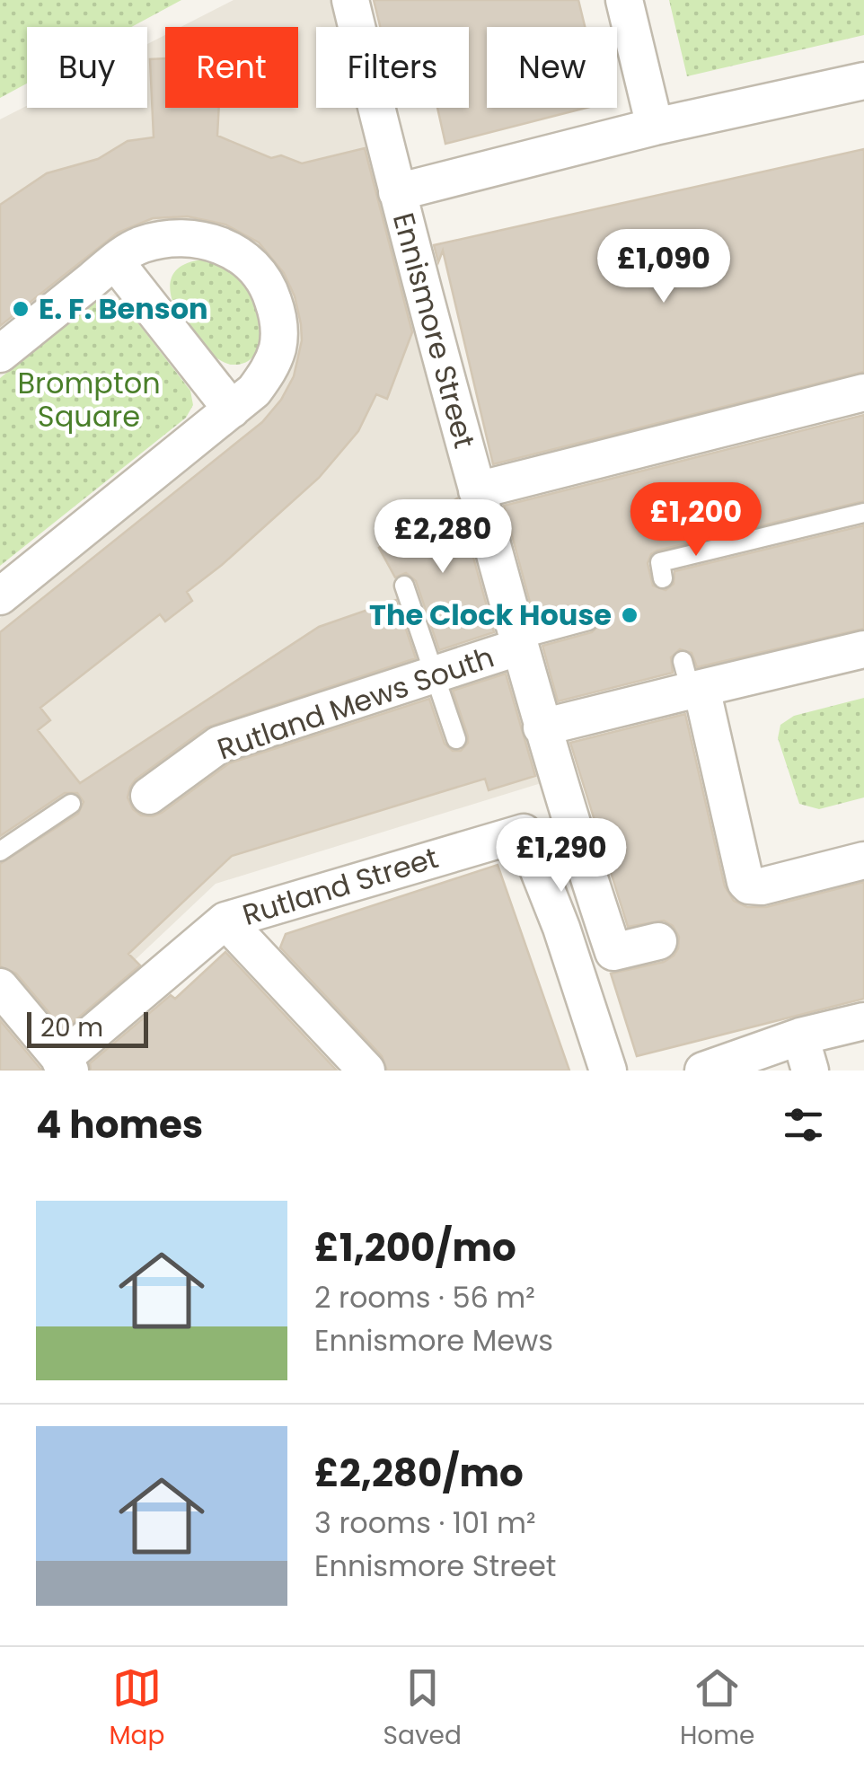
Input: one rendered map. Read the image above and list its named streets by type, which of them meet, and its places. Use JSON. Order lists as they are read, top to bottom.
{
  "streets": {
    "street": ["Ennismore Street", "Rutland Mews South", "Rutland Street"]
  },
  "crossings": [
    ["Ennismore Street", "Rutland Mews South"]
  ],
  "parks": ["Brompton Square"],
  "places": ["E. F. Benson", "The Clock House"],
  "scale_bar": "20 m",
  "page": {
    "chip": [
      "Buy",
      "Rent",
      "Filters",
      "New"
    ],
    "price": [
      "£1,090",
      "£1,200",
      "£2,280",
      "£1,290"
    ],
    "scale": "20 m",
    "heading": "4 homes",
    "list": [
      {
        "name": "£1,200/mo",
        "note": "2 rooms · 56 m² · Ennismore Mews"
      },
      {
        "name": "£2,280/mo",
        "note": "3 rooms · 101 m² · Ennismore Street"
      }
    ],
    "tabs": ["Map", "Saved", "Home"]
  }
}
